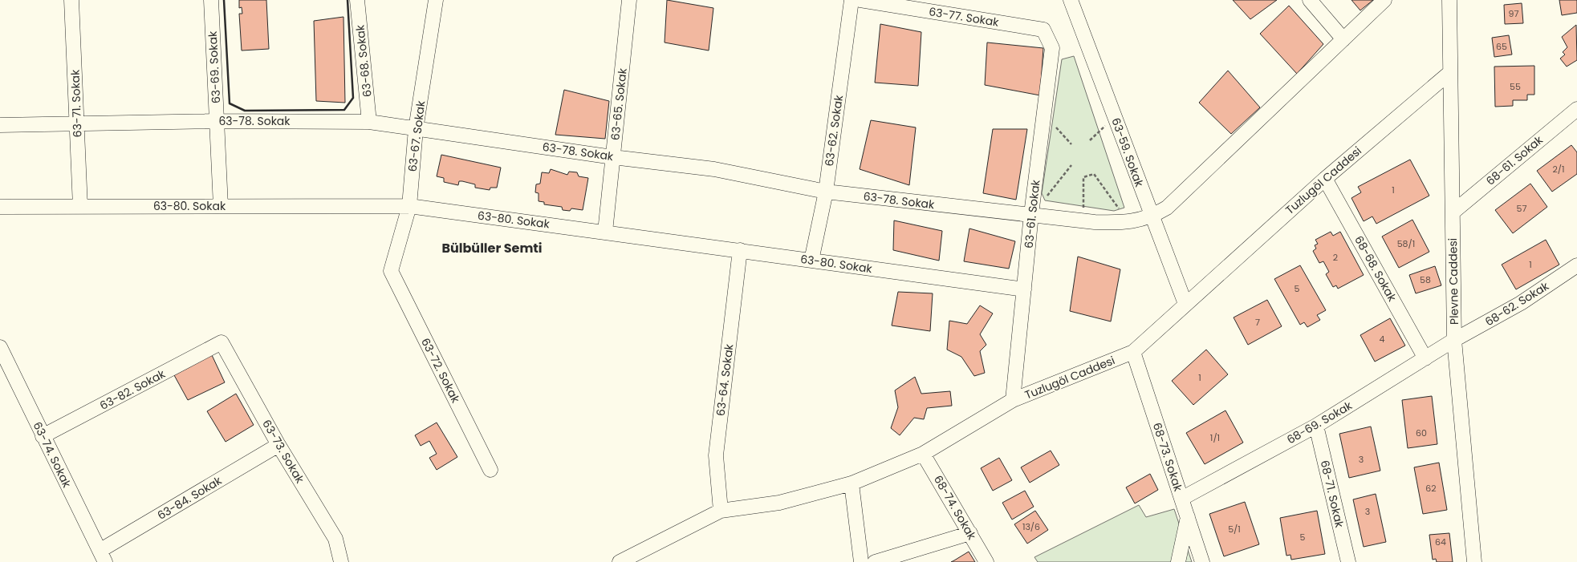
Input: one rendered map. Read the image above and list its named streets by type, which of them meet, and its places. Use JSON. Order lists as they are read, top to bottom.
{
  "streets": {
    "street": [
      "63-77. Sokak",
      "63-68. Sokak",
      "63-69. Sokak",
      "63-71. Sokak",
      "63-65. Sokak",
      "63-78. Sokak",
      "63-62. Sokak",
      "63-67. Sokak",
      "63-59. Sokak",
      "68-61. Sokak",
      "Tuzlugöl Caddesi",
      "63-80. Sokak",
      "63-61. Sokak",
      "68-68. Sokak",
      "Plevne Caddesi",
      "68-62. Sokak",
      "63-72. Sokak",
      "63-64. Sokak",
      "63-82. Sokak",
      "68-69. Sokak",
      "63-73. Sokak",
      "63-74. Sokak",
      "68-73. Sokak",
      "68-71. Sokak",
      "63-84. Sokak",
      "68-74. Sokak"
    ]
  },
  "crossings": [
    ["63-77. Sokak", "63-61. Sokak"],
    ["63-68. Sokak", "63-78. Sokak"],
    ["63-69. Sokak", "63-78. Sokak"],
    ["63-69. Sokak", "63-80. Sokak"],
    ["63-71. Sokak", "63-78. Sokak"],
    ["63-71. Sokak", "63-80. Sokak"],
    ["63-65. Sokak", "63-78. Sokak"],
    ["63-65. Sokak", "63-80. Sokak"],
    ["63-78. Sokak", "63-62. Sokak"],
    ["63-78. Sokak", "63-67. Sokak"],
    ["63-78. Sokak", "63-59. Sokak"],
    ["63-78. Sokak", "63-61. Sokak"],
    ["63-62. Sokak", "63-80. Sokak"],
    ["63-67. Sokak", "63-80. Sokak"],
    ["63-67. Sokak", "63-72. Sokak"],
    ["63-59. Sokak", "Tuzlugöl Caddesi"],
    ["68-61. Sokak", "Plevne Caddesi"],
    ["Tuzlugöl Caddesi", "63-61. Sokak"],
    ["Tuzlugöl Caddesi", "68-68. Sokak"],
    ["Tuzlugöl Caddesi", "Plevne Caddesi"],
    ["Tuzlugöl Caddesi", "63-64. Sokak"],
    ["Tuzlugöl Caddesi", "68-73. Sokak"],
    ["Tuzlugöl Caddesi", "68-74. Sokak"],
    ["63-80. Sokak", "63-61. Sokak"],
    ["63-80. Sokak", "63-64. Sokak"],
    ["68-68. Sokak", "68-69. Sokak"],
    ["Plevne Caddesi", "68-62. Sokak"],
    ["Plevne Caddesi", "68-69. Sokak"],
    ["68-62. Sokak", "68-69. Sokak"],
    ["63-82. Sokak", "63-73. Sokak"],
    ["63-82. Sokak", "63-74. Sokak"],
    ["68-69. Sokak", "68-73. Sokak"],
    ["68-69. Sokak", "68-71. Sokak"],
    ["63-73. Sokak", "63-84. Sokak"],
    ["63-74. Sokak", "63-84. Sokak"]
  ],
  "districts": ["Bülbüller Semti"],
  "house_numbers": [
    "97",
    "65",
    "55",
    "2/1",
    "1",
    "57",
    "58/1",
    "2",
    "1",
    "58",
    "5",
    "7",
    "4",
    "1",
    "60",
    "1/1",
    "3",
    "62",
    "3",
    "13/6",
    "5/1",
    "5",
    "64"
  ]
}
